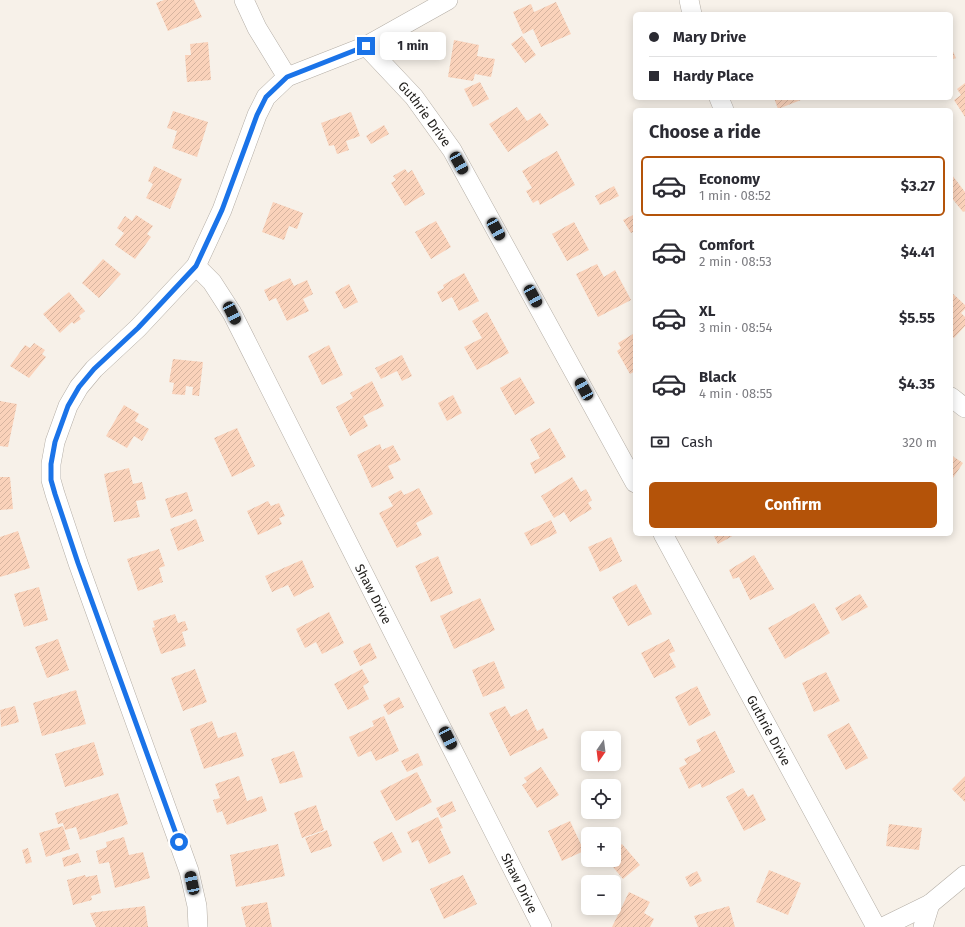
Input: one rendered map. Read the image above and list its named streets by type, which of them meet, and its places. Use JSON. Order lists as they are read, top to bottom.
{
  "streets": {
    "street": ["Guthrie Drive", "Shaw Drive"]
  },
  "north": "bottom",
  "page": {
    "banner": ["Mary Drive", "Hardy Place"],
    "bubble": "1 min",
    "heading": "Choose a ride",
    "list": [
      {
        "name": "Economy",
        "note": "1 min · 08:52",
        "value": "$3.27"
      },
      {
        "name": "Comfort",
        "note": "2 min · 08:53",
        "value": "$4.41"
      },
      {
        "name": "XL",
        "note": "3 min · 08:54",
        "value": "$5.55"
      },
      {
        "name": "Black",
        "note": "4 min · 08:55",
        "value": "$4.35"
      }
    ],
    "pay": ["Cash", "320 m"],
    "buttons": "Confirm",
    "map_buttons": ["+", "−"]
  }
}
